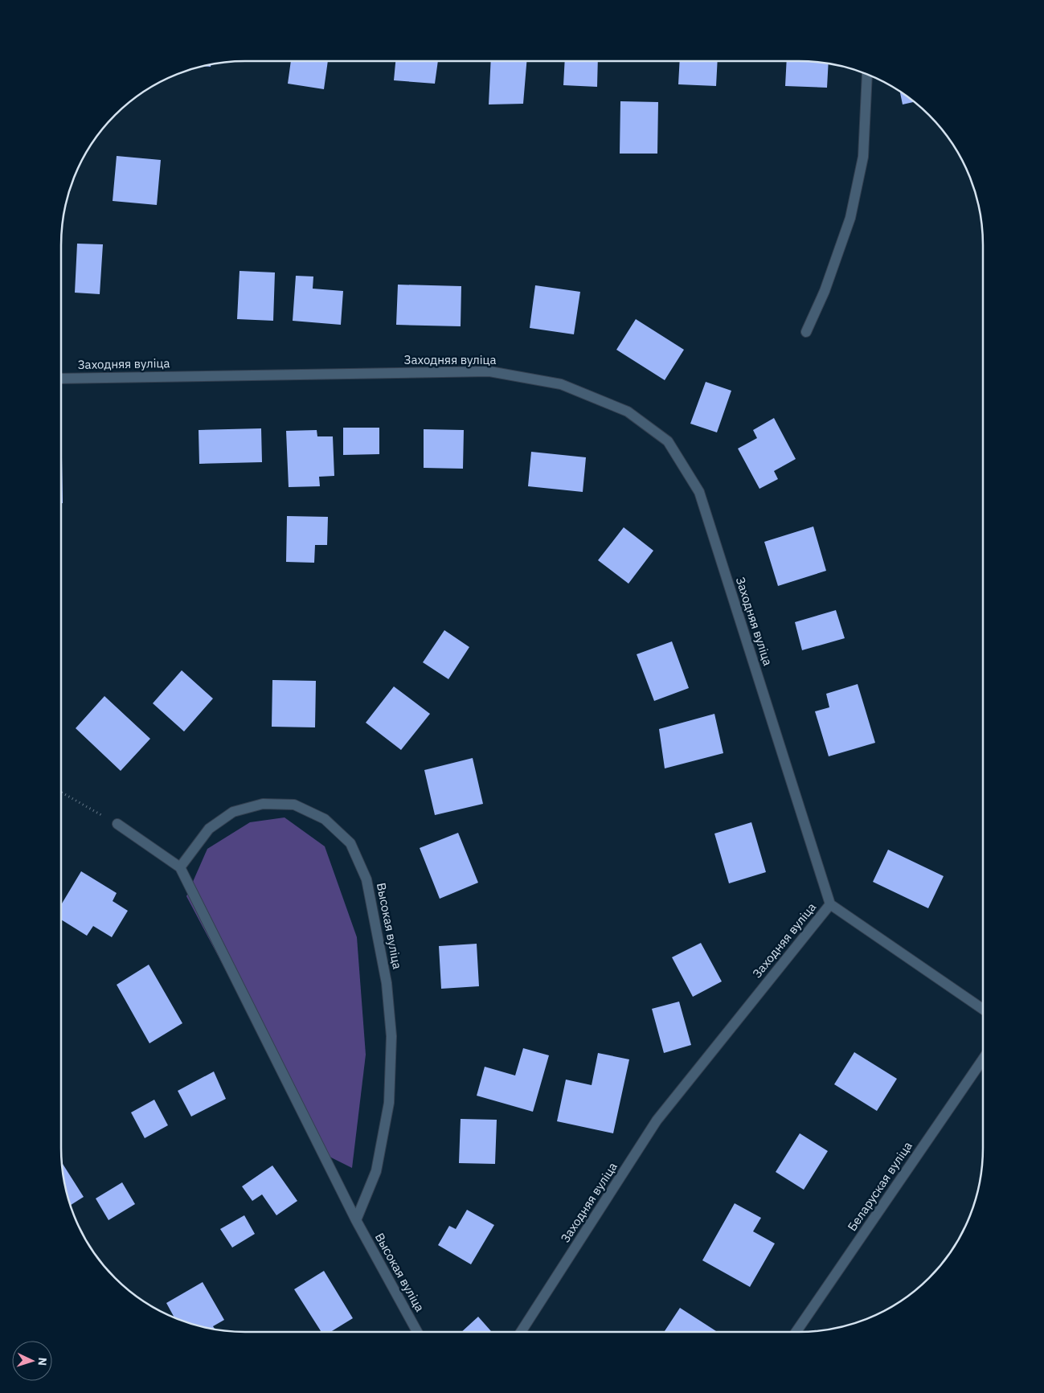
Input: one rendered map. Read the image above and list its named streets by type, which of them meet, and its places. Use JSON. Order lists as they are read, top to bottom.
{
  "streets": {
    "street": ["Заходняя вуліца", "Высокая вуліца", "Беларуская вуліца"]
  },
  "north": "right"
}
